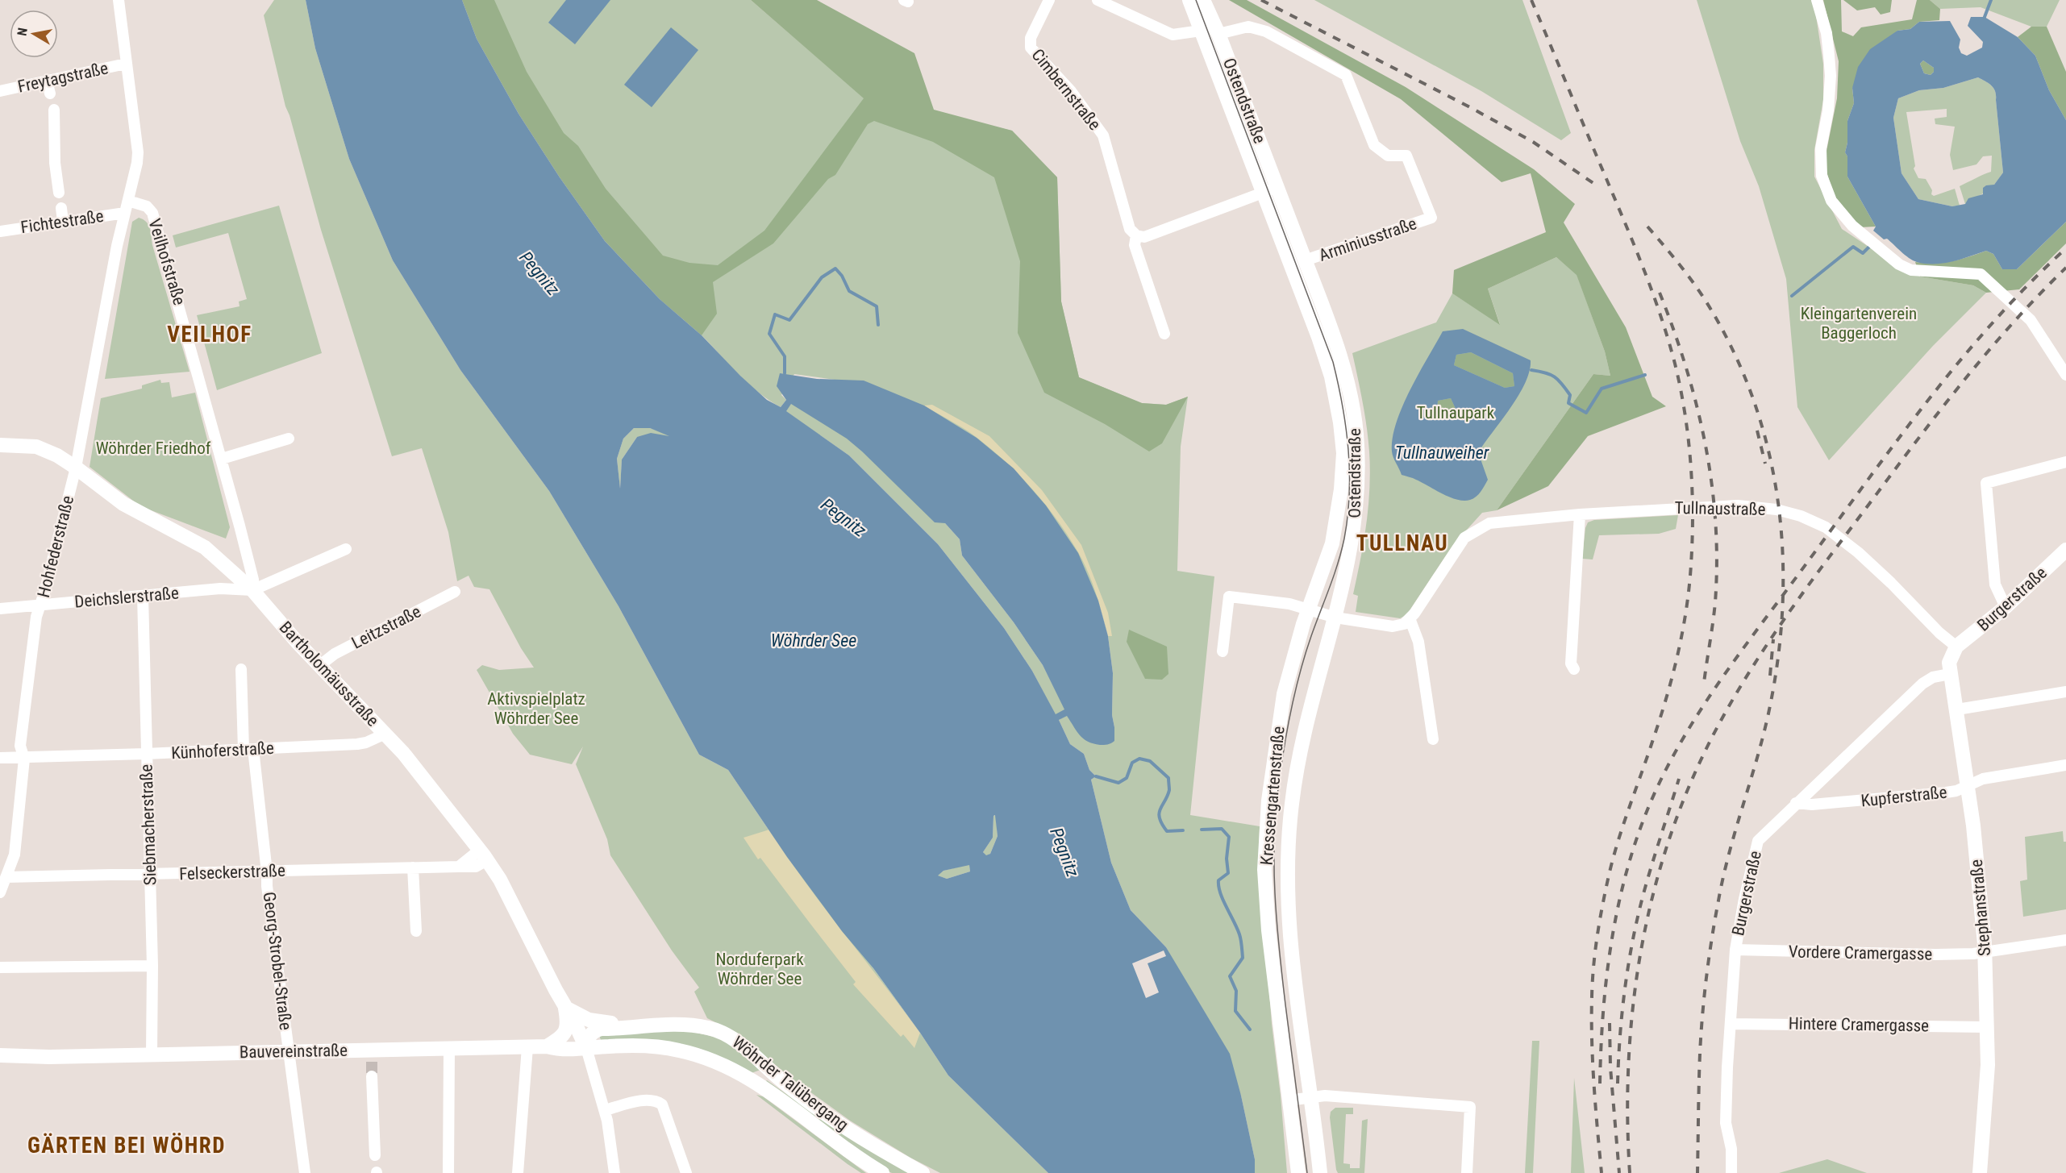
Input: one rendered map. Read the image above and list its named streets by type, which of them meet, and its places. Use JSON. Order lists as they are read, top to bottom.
{
  "streets": {
    "main road": [
      "Ostendstraße",
      "Burgerstraße",
      "Bartholomäusstraße",
      "Kressengartenstraße",
      "Stephanstraße",
      "Bauvereinstraße",
      "Wöhrder Talübergang"
    ],
    "street": [
      "Freytagstraße",
      "Cimbernstraße",
      "Fichtestraße",
      "Arminiusstraße",
      "Veilhofstraße",
      "Tullnaustraße",
      "Hohfederstraße",
      "Deichslerstraße",
      "Leitzstraße",
      "Künhoferstraße",
      "Kupferstraße",
      "Siebmacherstraße",
      "Felseckerstraße",
      "Vordere Cramergasse",
      "Georg-Strobel-Straße",
      "Hintere Cramergasse"
    ]
  },
  "crossings": [
    ["Ostendstraße", "Arminiusstraße"],
    ["Ostendstraße", "Kressengartenstraße"],
    ["Fichtestraße", "Hohfederstraße"],
    ["Veilhofstraße", "Hohfederstraße"],
    ["Veilhofstraße", "Deichslerstraße"],
    ["Veilhofstraße", "Bartholomäusstraße"],
    ["Tullnaustraße", "Burgerstraße"],
    ["Tullnaustraße", "Stephanstraße"],
    ["Hohfederstraße", "Deichslerstraße"],
    ["Hohfederstraße", "Bartholomäusstraße"],
    ["Hohfederstraße", "Künhoferstraße"],
    ["Hohfederstraße", "Felseckerstraße"],
    ["Deichslerstraße", "Bartholomäusstraße"],
    ["Deichslerstraße", "Siebmacherstraße"],
    ["Burgerstraße", "Kupferstraße"],
    ["Burgerstraße", "Stephanstraße"],
    ["Burgerstraße", "Vordere Cramergasse"],
    ["Burgerstraße", "Hintere Cramergasse"],
    ["Leitzstraße", "Bartholomäusstraße"],
    ["Bartholomäusstraße", "Künhoferstraße"],
    ["Bartholomäusstraße", "Felseckerstraße"],
    ["Bartholomäusstraße", "Bauvereinstraße"],
    ["Bartholomäusstraße", "Wöhrder Talübergang"],
    ["Künhoferstraße", "Siebmacherstraße"],
    ["Künhoferstraße", "Georg-Strobel-Straße"],
    ["Kupferstraße", "Stephanstraße"],
    ["Siebmacherstraße", "Felseckerstraße"],
    ["Siebmacherstraße", "Bauvereinstraße"],
    ["Felseckerstraße", "Georg-Strobel-Straße"],
    ["Stephanstraße", "Vordere Cramergasse"],
    ["Stephanstraße", "Hintere Cramergasse"],
    ["Georg-Strobel-Straße", "Bauvereinstraße"],
    ["Bauvereinstraße", "Wöhrder Talübergang"]
  ],
  "districts": ["VEILHOF", "TULLNAU", "GÄRTEN BEI WÖHRD"],
  "water": ["Pegnitz", "Tullnauweiher", "Wöhrder See"],
  "parks": [
    "Kleingartenverein Baggerloch",
    "Tullnaupark",
    "Wöhrder Friedhof",
    "Aktivspielplatz Wöhrder See",
    "Norduferpark Wöhrder See"
  ],
  "north": "left"
}
